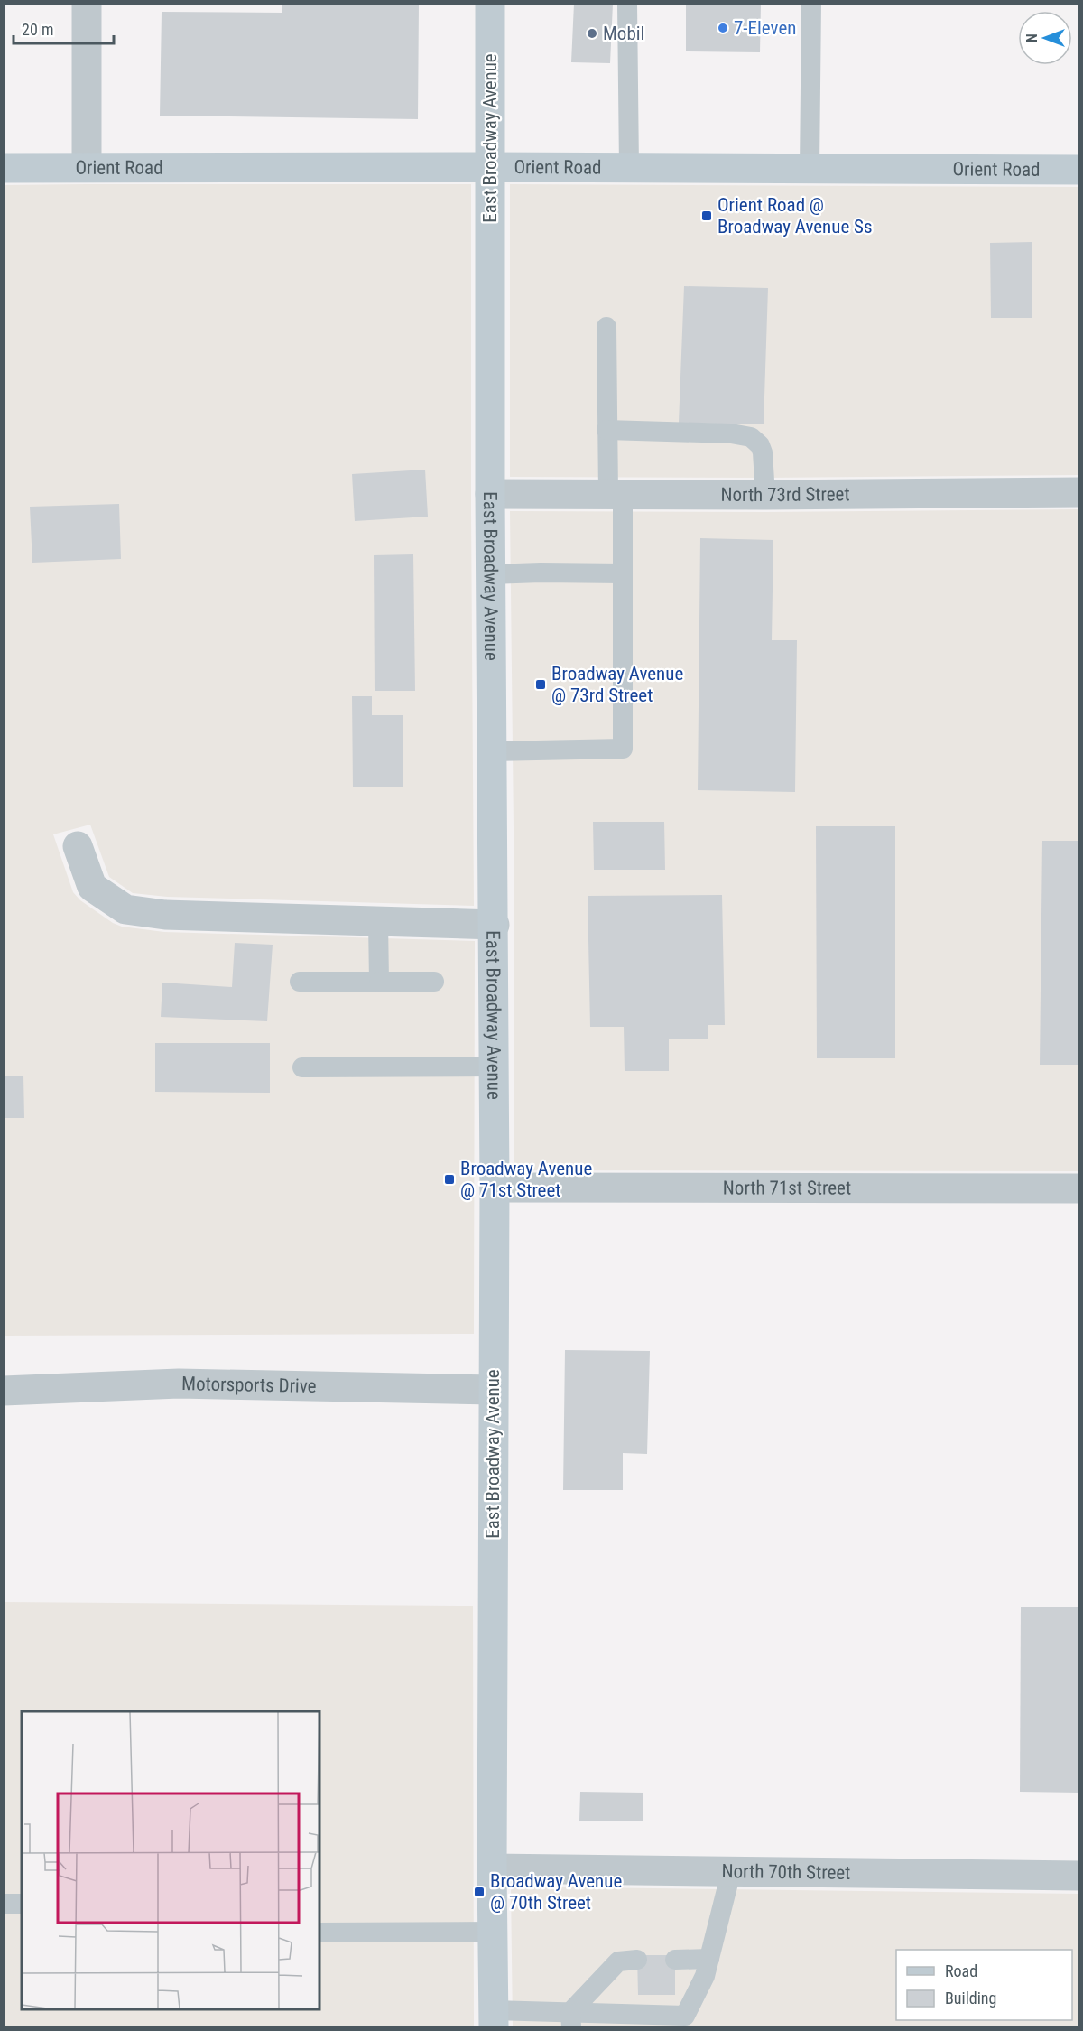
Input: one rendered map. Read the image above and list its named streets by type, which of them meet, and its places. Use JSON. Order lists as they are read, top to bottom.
{
  "streets": {
    "main road": ["East Broadway Avenue", "Orient Road"],
    "street": [
      "North 73rd Street",
      "North 71st Street",
      "Motorsports Drive",
      "North 70th Street"
    ]
  },
  "crossings": [
    ["East Broadway Avenue", "Orient Road"],
    ["East Broadway Avenue", "North 73rd Street"],
    ["East Broadway Avenue", "North 71st Street"],
    ["East Broadway Avenue", "Motorsports Drive"],
    ["East Broadway Avenue", "North 70th Street"]
  ],
  "places": {
    "other": ["7-Eleven", "Mobil"],
    "transit": [
      "Orient Road @ Broadway Avenue Ss",
      "Broadway Avenue @ 73rd Street",
      "Broadway Avenue @ 71st Street",
      "Broadway Avenue @ 70th Street"
    ]
  },
  "legend": ["Road", "Building"],
  "scale_bar": "20 m",
  "north": "left"
}
